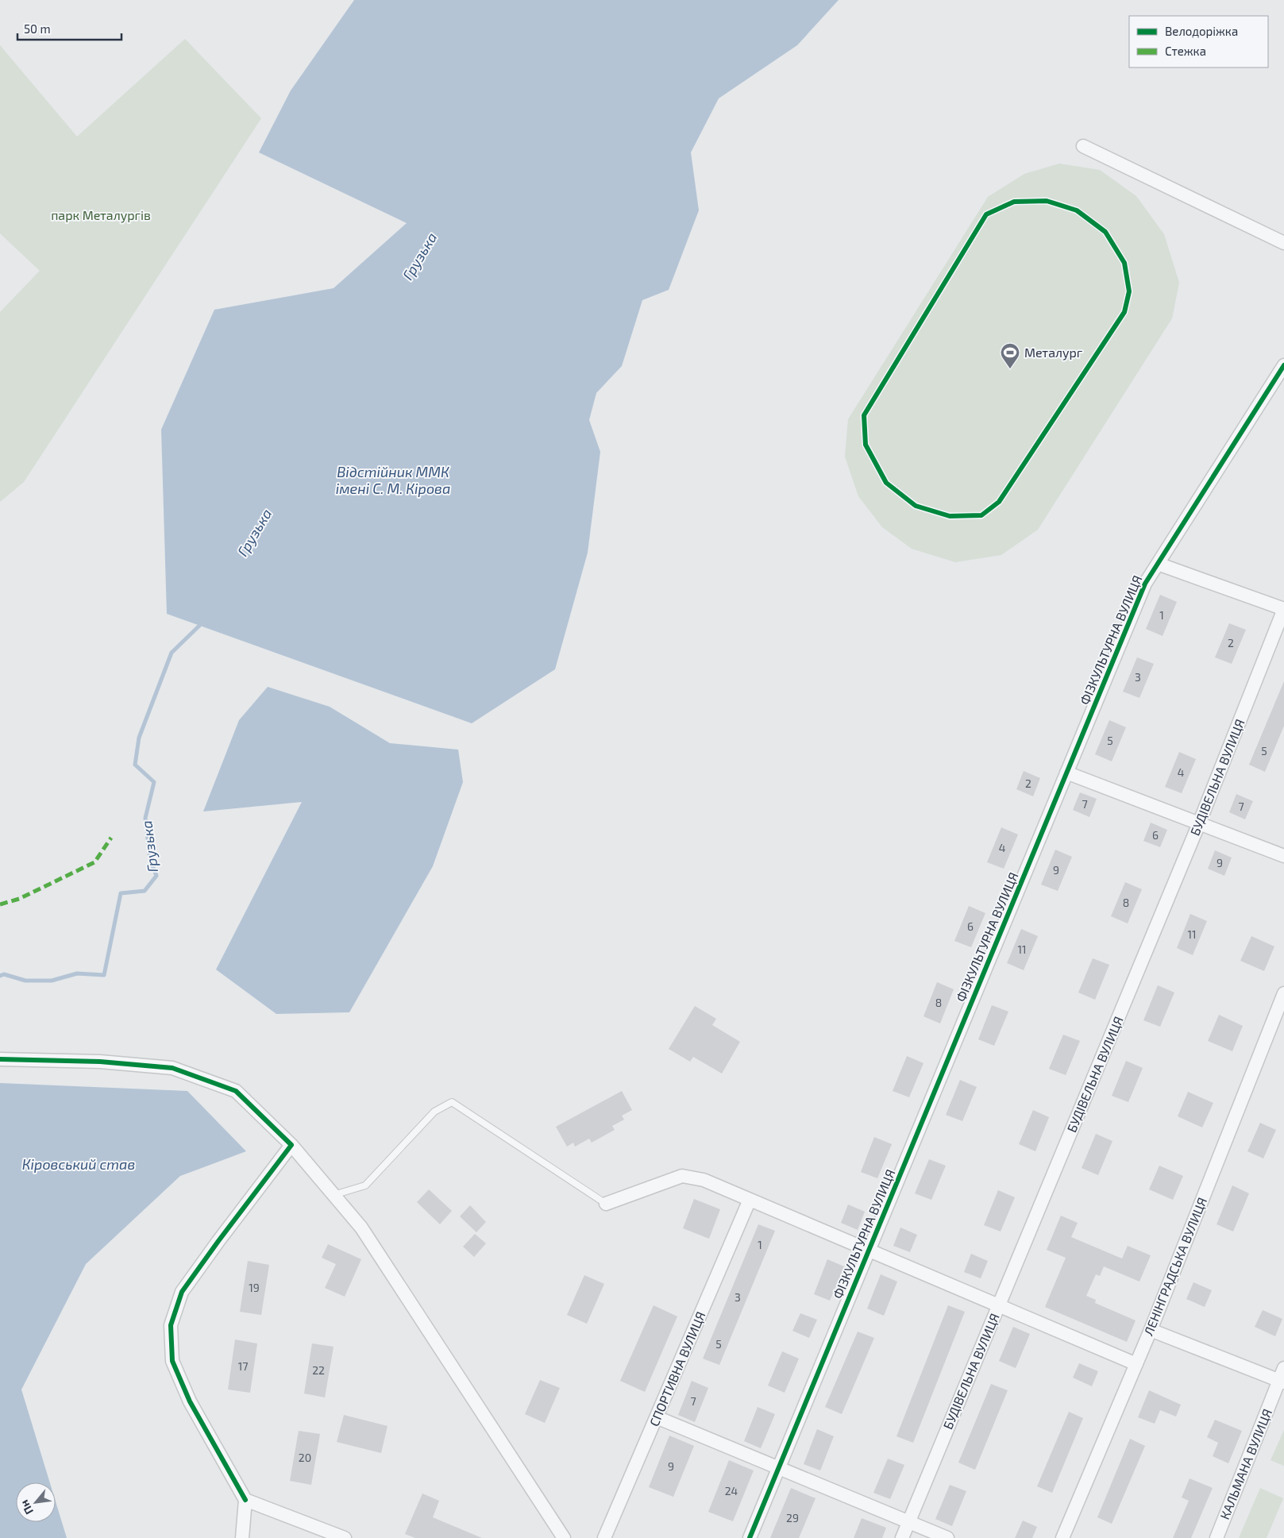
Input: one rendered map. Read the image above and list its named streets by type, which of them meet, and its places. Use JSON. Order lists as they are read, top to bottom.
{
  "streets": {
    "street": [
      "ФIЗКУЛЬТУРНА ВУЛИЦЯ",
      "БУДІВЕЛЬНА ВУЛИЦЯ",
      "ЛЕНІНГРАДСЬКА ВУЛИЦЯ",
      "СПОРТИВНА ВУЛИЦЯ",
      "КАЛЬМАНА ВУЛИЦЯ"
    ]
  },
  "water": ["Грузька", "Відстійник ММК імені С. М. Кірова", "Кіровський став"],
  "parks": ["парк Металургів"],
  "places": {
    "sports": ["Металург"]
  },
  "house_numbers": [
    "1",
    "2",
    "3",
    "5",
    "5",
    "4",
    "2",
    "7",
    "7",
    "6",
    "4",
    "9",
    "9",
    "8",
    "6",
    "11",
    "11",
    "8",
    "1",
    "19",
    "3",
    "5",
    "17",
    "22",
    "7",
    "20",
    "9",
    "24",
    "29"
  ],
  "legend": ["Велодоріжка", "Стежка"],
  "scale_bar": "50 m",
  "north": "bottom left"
}
